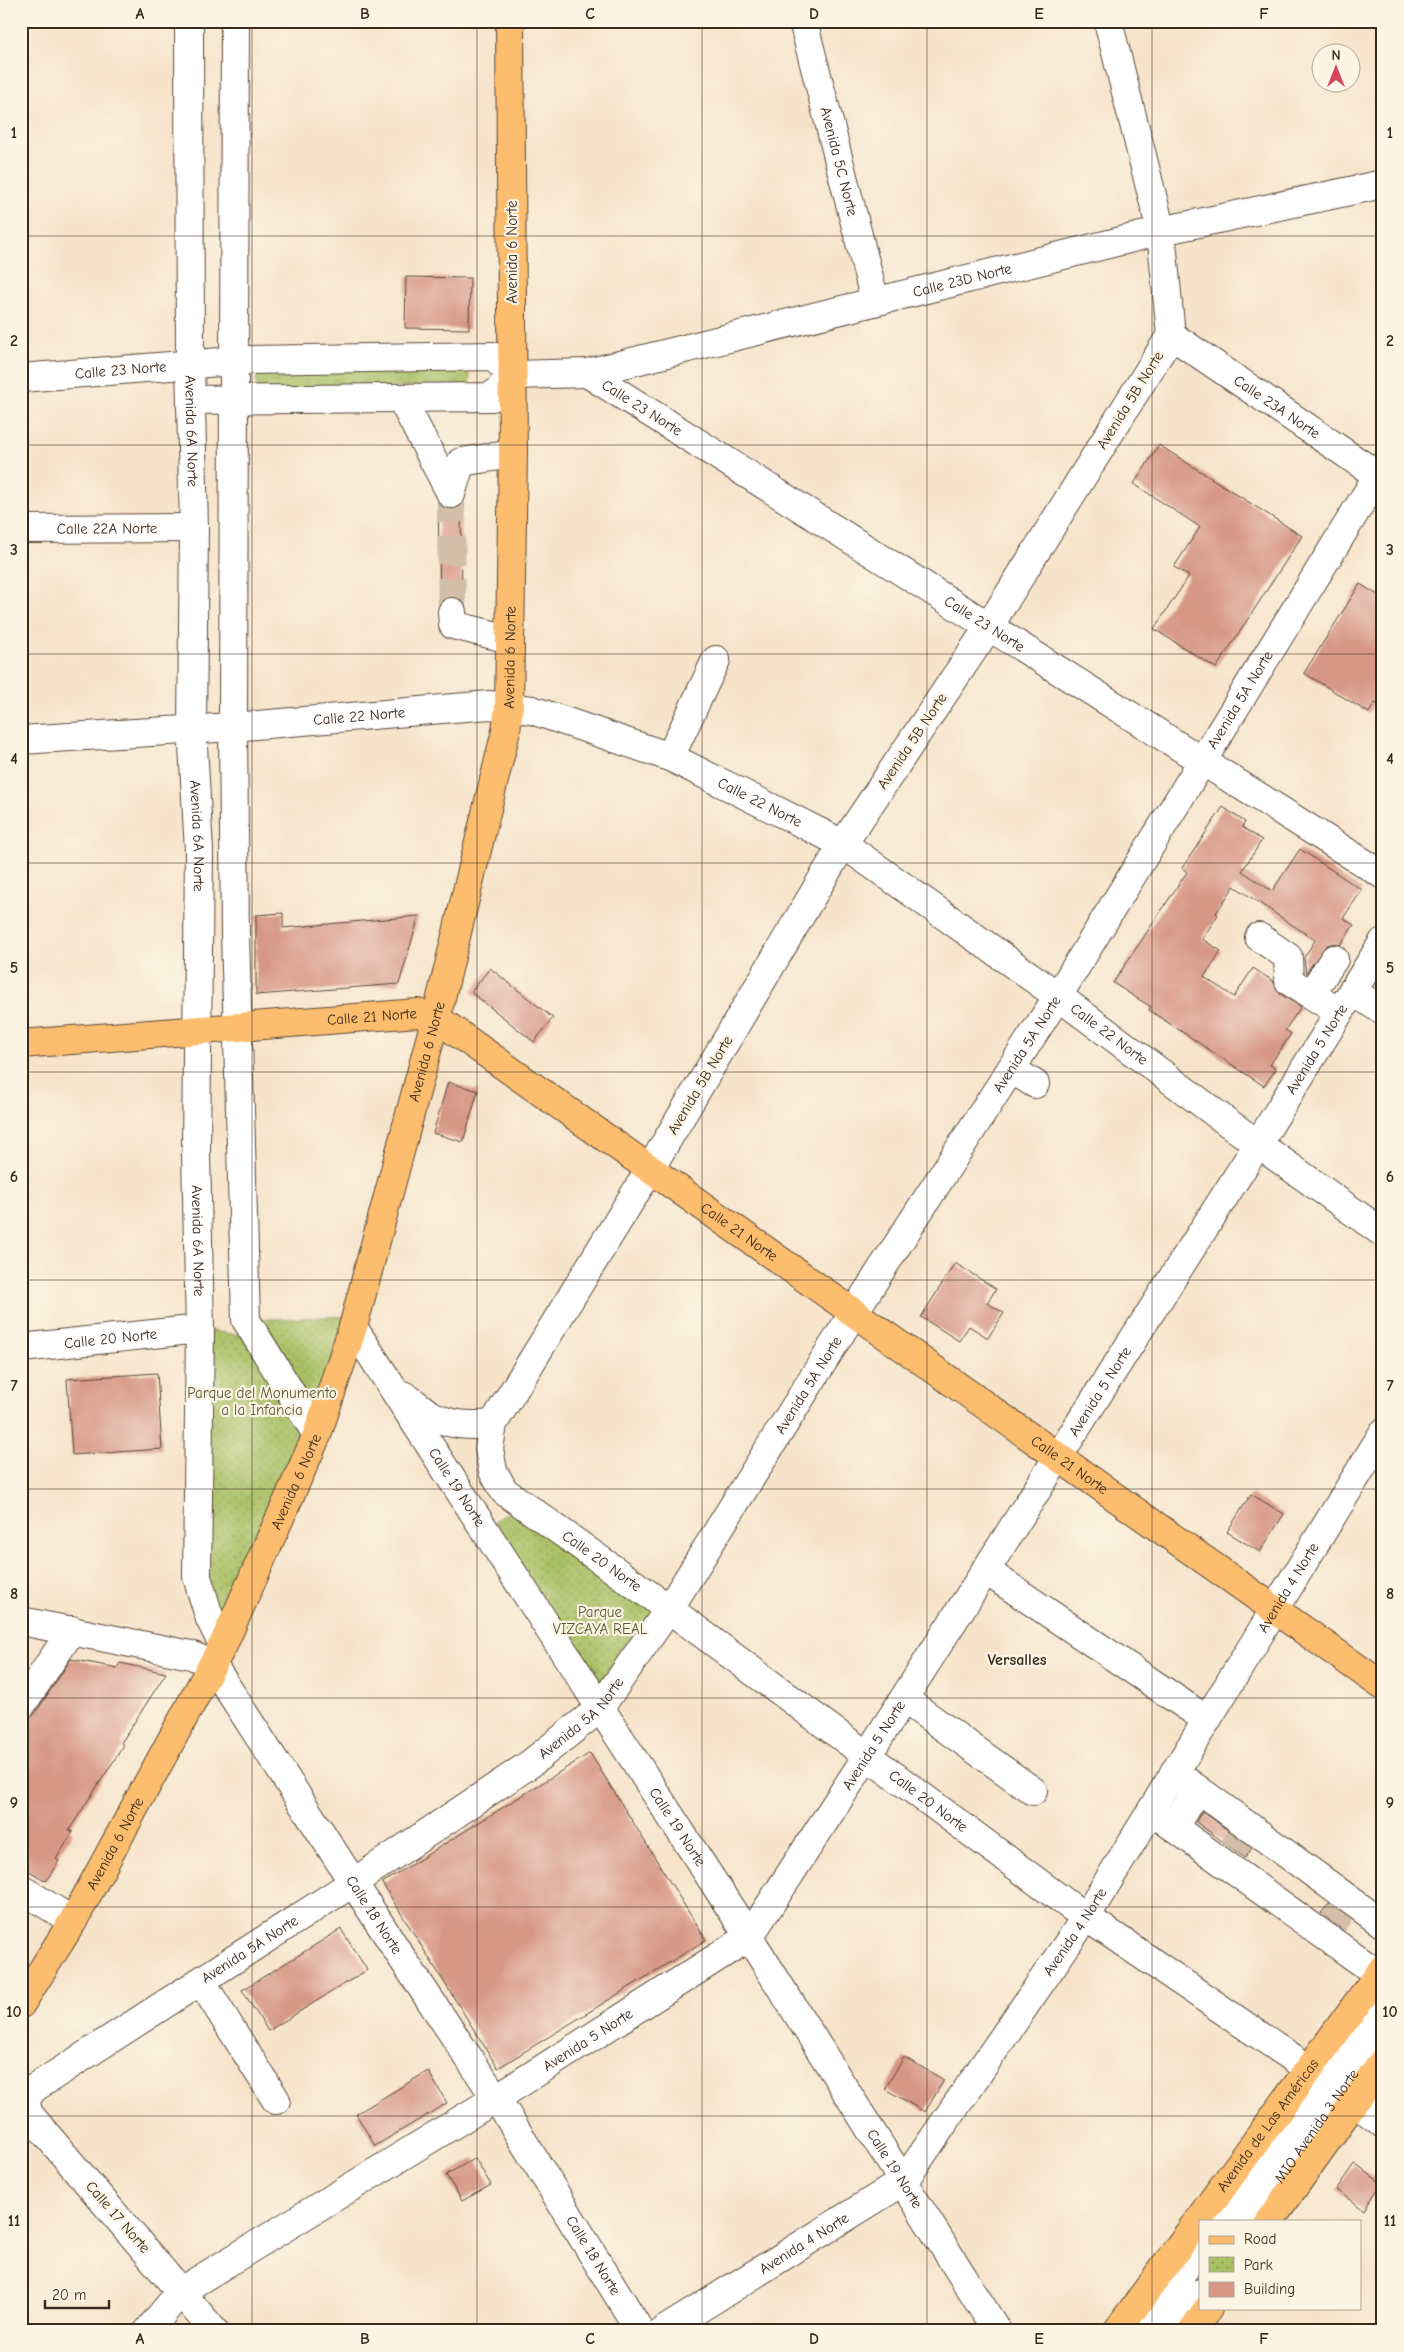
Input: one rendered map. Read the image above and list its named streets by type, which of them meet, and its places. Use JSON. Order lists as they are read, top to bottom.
{
  "streets": {
    "main road": ["Avenida 6 Norte", "Calle 21 Norte", "Avenida de Las Américas"],
    "street": [
      "Avenida 5C Norte",
      "Calle 23D Norte",
      "Calle 23 Norte",
      "Avenida 5B Norte",
      "Calle 23A Norte",
      "Avenida 6A Norte",
      "Calle 22A Norte",
      "Avenida 5A Norte",
      "Calle 22 Norte",
      "Avenida 5 Norte",
      "Calle 20 Norte",
      "Calle 19 Norte",
      "Avenida 4 Norte",
      "Calle 18 Norte",
      "MIO Avenida 3 Norte",
      "Calle 17 Norte"
    ]
  },
  "crossings": [
    ["Avenida 5C Norte", "Calle 23D Norte"],
    ["Avenida 6 Norte", "Calle 23D Norte"],
    ["Avenida 6 Norte", "Calle 23 Norte"],
    ["Avenida 6 Norte", "Avenida 6A Norte"],
    ["Avenida 6 Norte", "Calle 22 Norte"],
    ["Avenida 6 Norte", "Calle 21 Norte"],
    ["Avenida 6 Norte", "Calle 19 Norte"],
    ["Avenida 6 Norte", "Calle 18 Norte"],
    ["Calle 23D Norte", "Calle 23 Norte"],
    ["Calle 23D Norte", "Avenida 5B Norte"],
    ["Calle 23 Norte", "Avenida 5B Norte"],
    ["Calle 23 Norte", "Avenida 6A Norte"],
    ["Calle 23 Norte", "Avenida 5A Norte"],
    ["Avenida 5B Norte", "Calle 23A Norte"],
    ["Avenida 5B Norte", "Calle 22 Norte"],
    ["Avenida 5B Norte", "Calle 21 Norte"],
    ["Avenida 5B Norte", "Calle 20 Norte"],
    ["Calle 23A Norte", "Avenida 5A Norte"],
    ["Avenida 6A Norte", "Calle 22A Norte"],
    ["Avenida 6A Norte", "Calle 22 Norte"],
    ["Avenida 6A Norte", "Calle 21 Norte"],
    ["Avenida 6A Norte", "Calle 20 Norte"],
    ["Avenida 6A Norte", "Calle 18 Norte"],
    ["Avenida 5A Norte", "Calle 22 Norte"],
    ["Avenida 5A Norte", "Calle 21 Norte"],
    ["Avenida 5A Norte", "Calle 20 Norte"],
    ["Avenida 5A Norte", "Calle 19 Norte"],
    ["Avenida 5A Norte", "Calle 18 Norte"],
    ["Avenida 5A Norte", "Calle 17 Norte"],
    ["Calle 22 Norte", "Avenida 5 Norte"],
    ["Calle 21 Norte", "Avenida 5 Norte"],
    ["Calle 21 Norte", "Avenida 4 Norte"],
    ["Avenida 5 Norte", "Calle 20 Norte"],
    ["Avenida 5 Norte", "Calle 19 Norte"],
    ["Avenida 5 Norte", "Calle 18 Norte"],
    ["Avenida 5 Norte", "Calle 17 Norte"],
    ["Calle 20 Norte", "Avenida 4 Norte"],
    ["Calle 20 Norte", "Avenida de Las Américas"],
    ["Calle 19 Norte", "Avenida 4 Norte"],
    ["Avenida de Las Américas", "MIO Avenida 3 Norte"]
  ],
  "districts": ["Versalles"],
  "parks": ["Parque del Monumento a la Infancia", "Parque VIZCAYA REAL"],
  "legend": ["Road", "Park", "Building"],
  "scale_bar": "20 m",
  "north": "top",
  "grid": {
    "columns": [
      "A",
      "B",
      "C",
      "D",
      "E",
      "F"
    ],
    "rows": [
      "1",
      "2",
      "3",
      "4",
      "5",
      "6",
      "7",
      "8",
      "9",
      "10",
      "11"
    ]
  }
}
